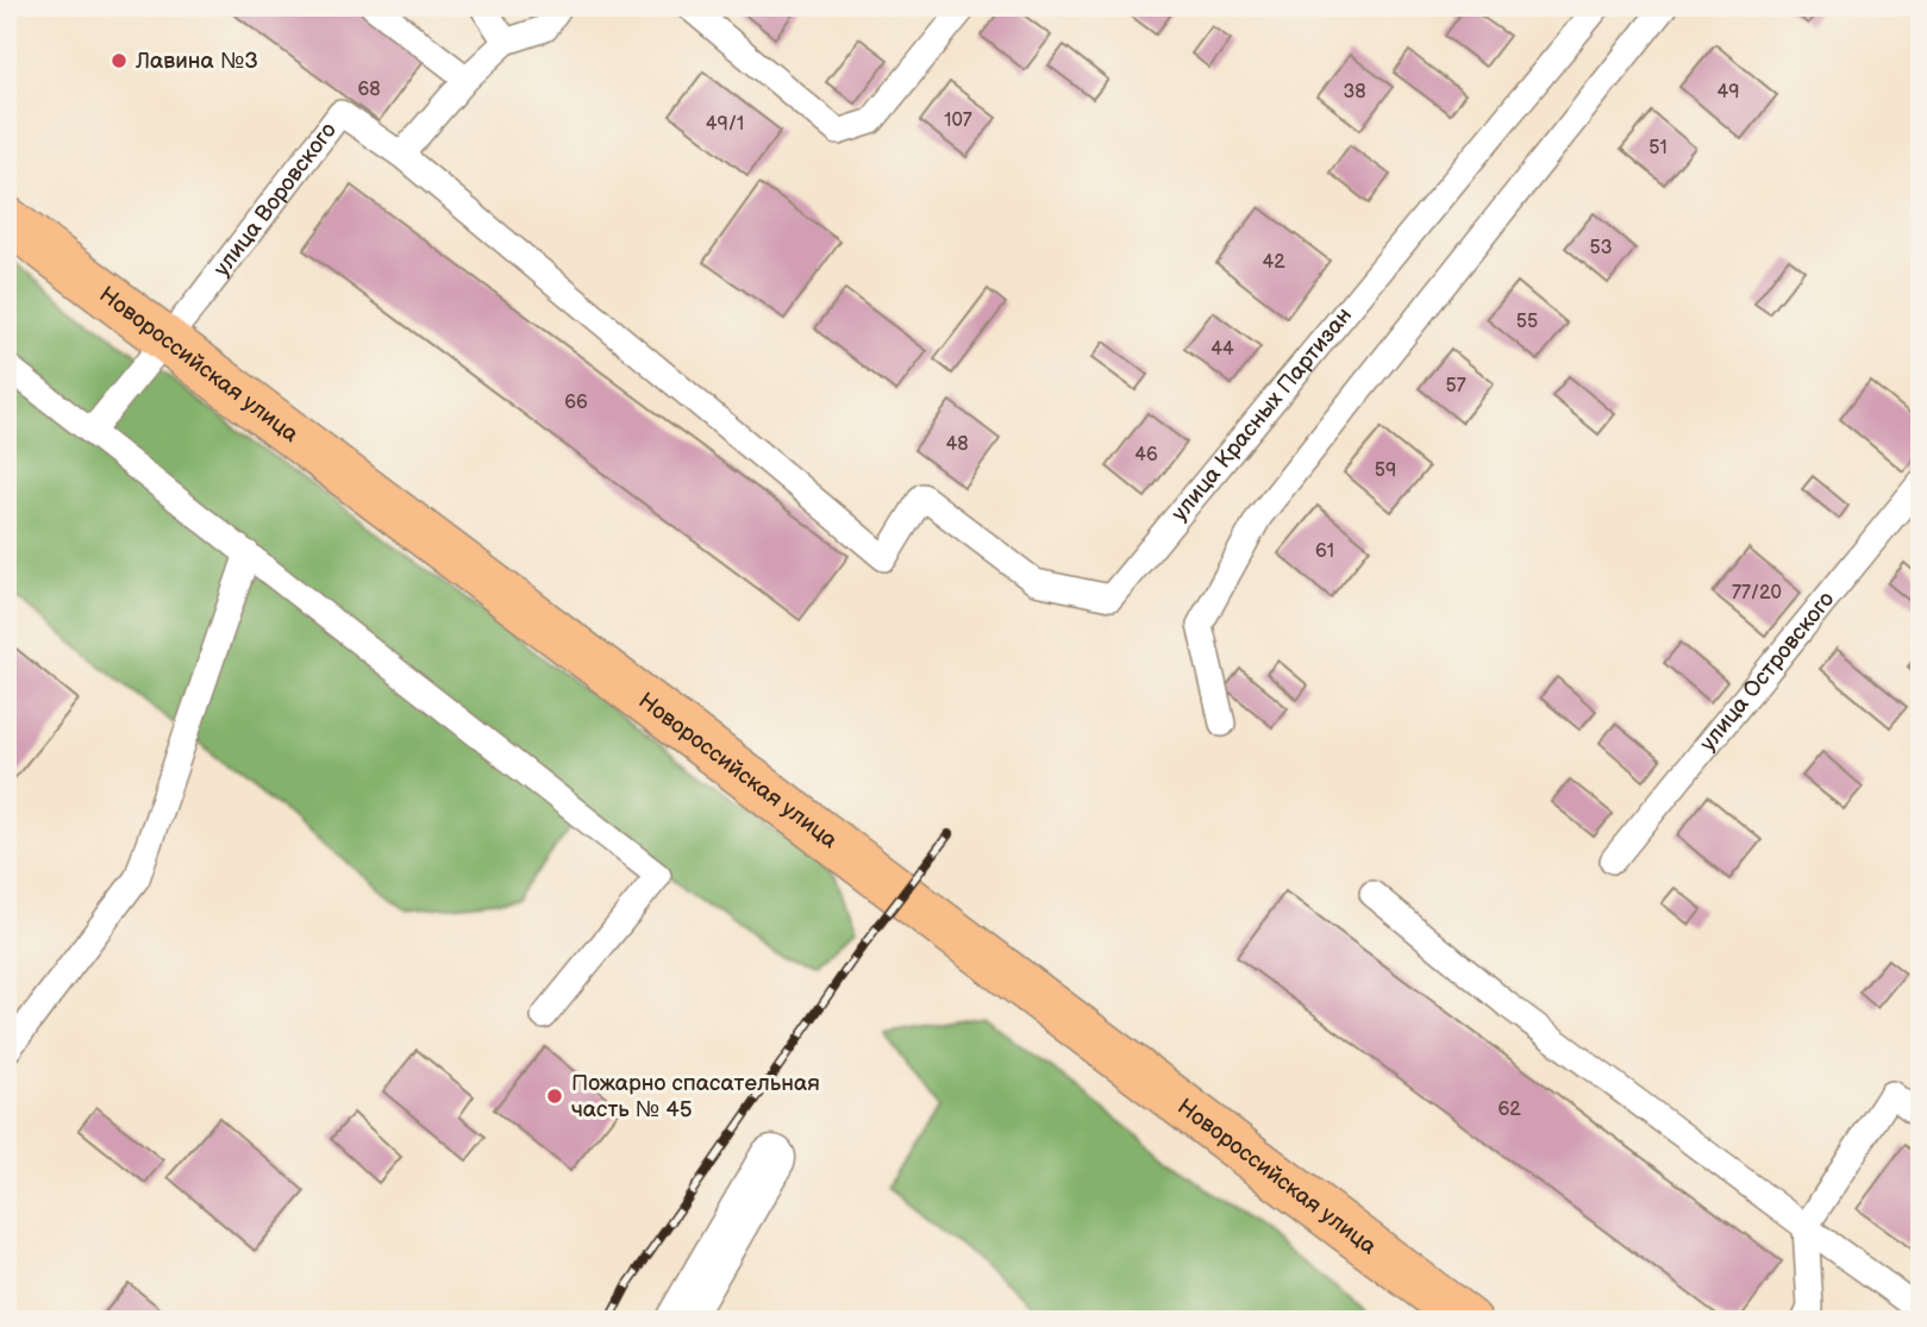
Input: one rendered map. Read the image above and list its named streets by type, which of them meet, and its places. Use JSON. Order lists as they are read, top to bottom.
{
  "streets": {
    "main road": ["Новороссийская улица"],
    "lane": ["улица Воровского", "улица Красных Партизан", "улица Островского"]
  },
  "crossings": [
    ["улица Воровского", "Новороссийская улица"],
    ["улица Воровского", "улица Красных Партизан"]
  ],
  "places": ["Лавина №3", "Пожарно спасательная часть № 45"],
  "house_numbers": [
    "68",
    "38",
    "49",
    "107",
    "49/1",
    "51",
    "53",
    "42",
    "55",
    "44",
    "57",
    "66",
    "48",
    "46",
    "59",
    "61",
    "77/20",
    "62"
  ]
}
